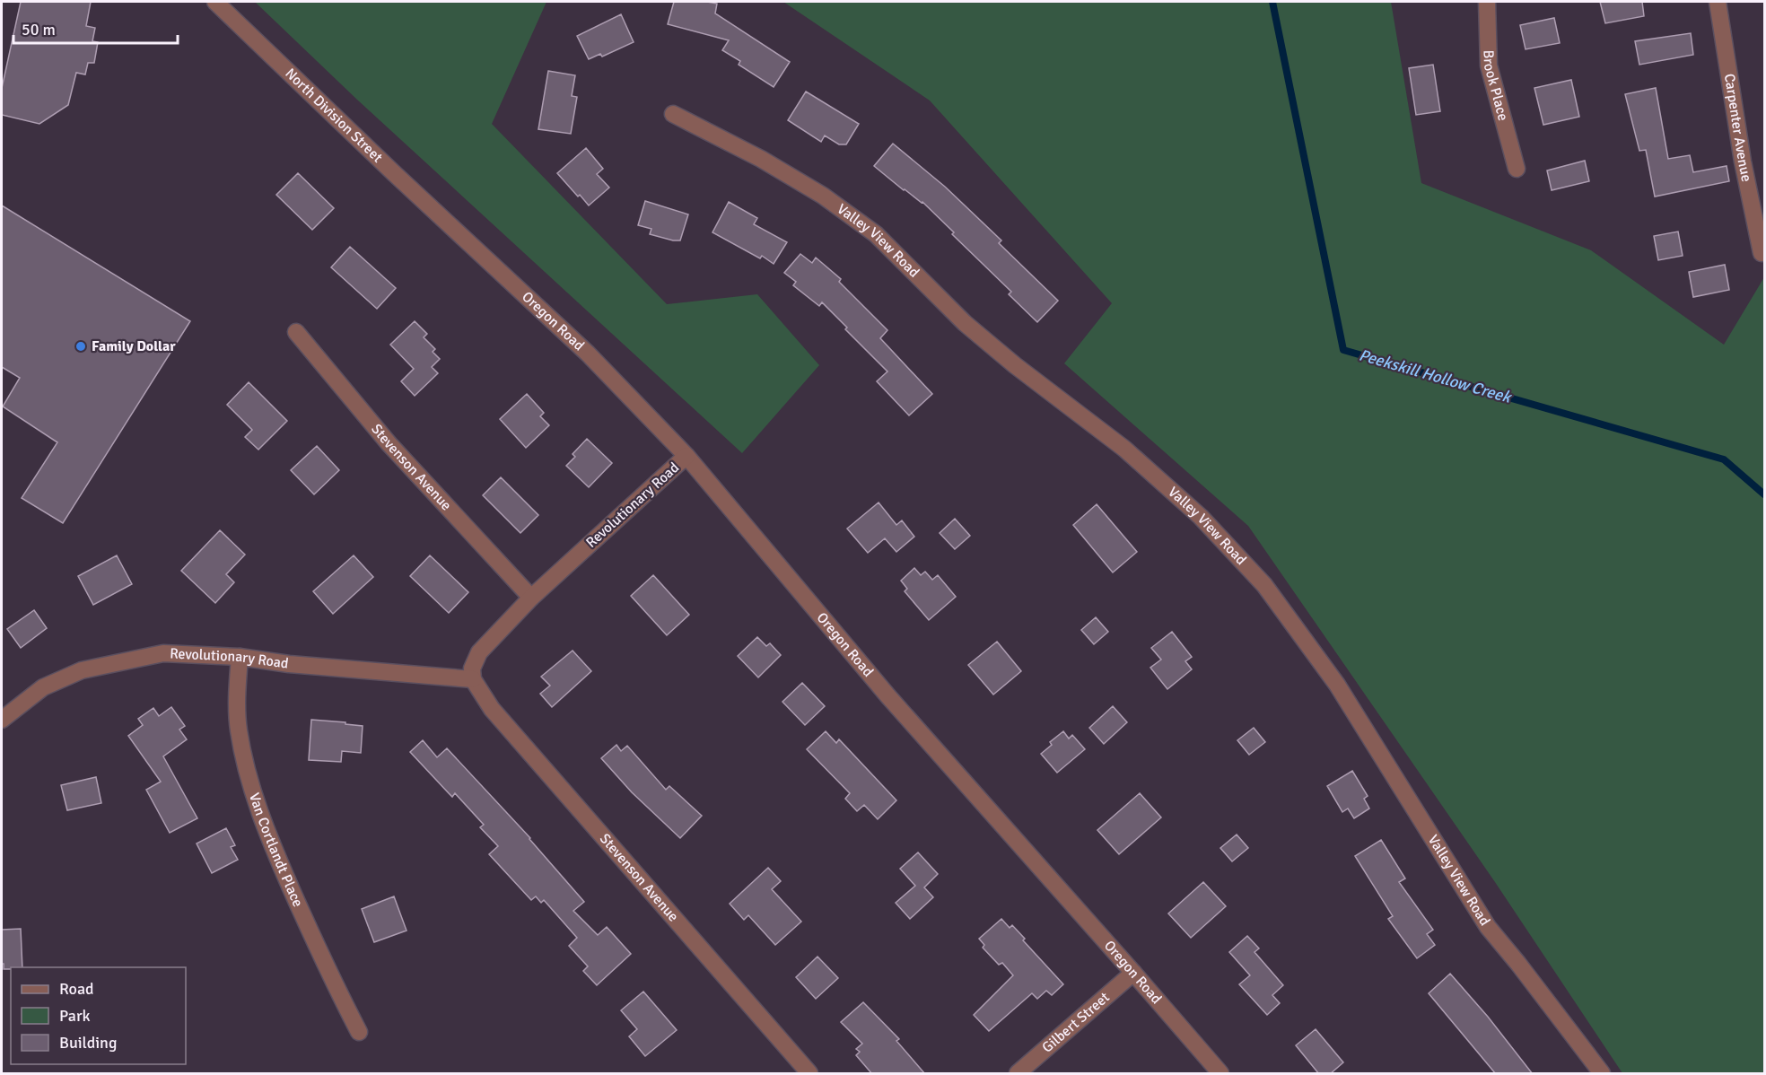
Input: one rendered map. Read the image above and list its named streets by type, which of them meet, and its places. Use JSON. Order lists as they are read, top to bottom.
{
  "streets": {
    "street": [
      "Brook Place",
      "North Division Street",
      "Carpenter Avenue",
      "Valley View Road",
      "Oregon Road",
      "Stevenson Avenue",
      "Revolutionary Road",
      "Van Cortlandt Place",
      "Gilbert Street"
    ]
  },
  "crossings": [
    ["North Division Street", "Oregon Road"],
    ["Oregon Road", "Revolutionary Road"],
    ["Oregon Road", "Gilbert Street"],
    ["Stevenson Avenue", "Revolutionary Road"],
    ["Revolutionary Road", "Van Cortlandt Place"]
  ],
  "water": ["Peekskill Hollow Creek"],
  "places": ["Family Dollar"],
  "legend": ["Road", "Park", "Building"],
  "scale_bar": "50 m"
}
